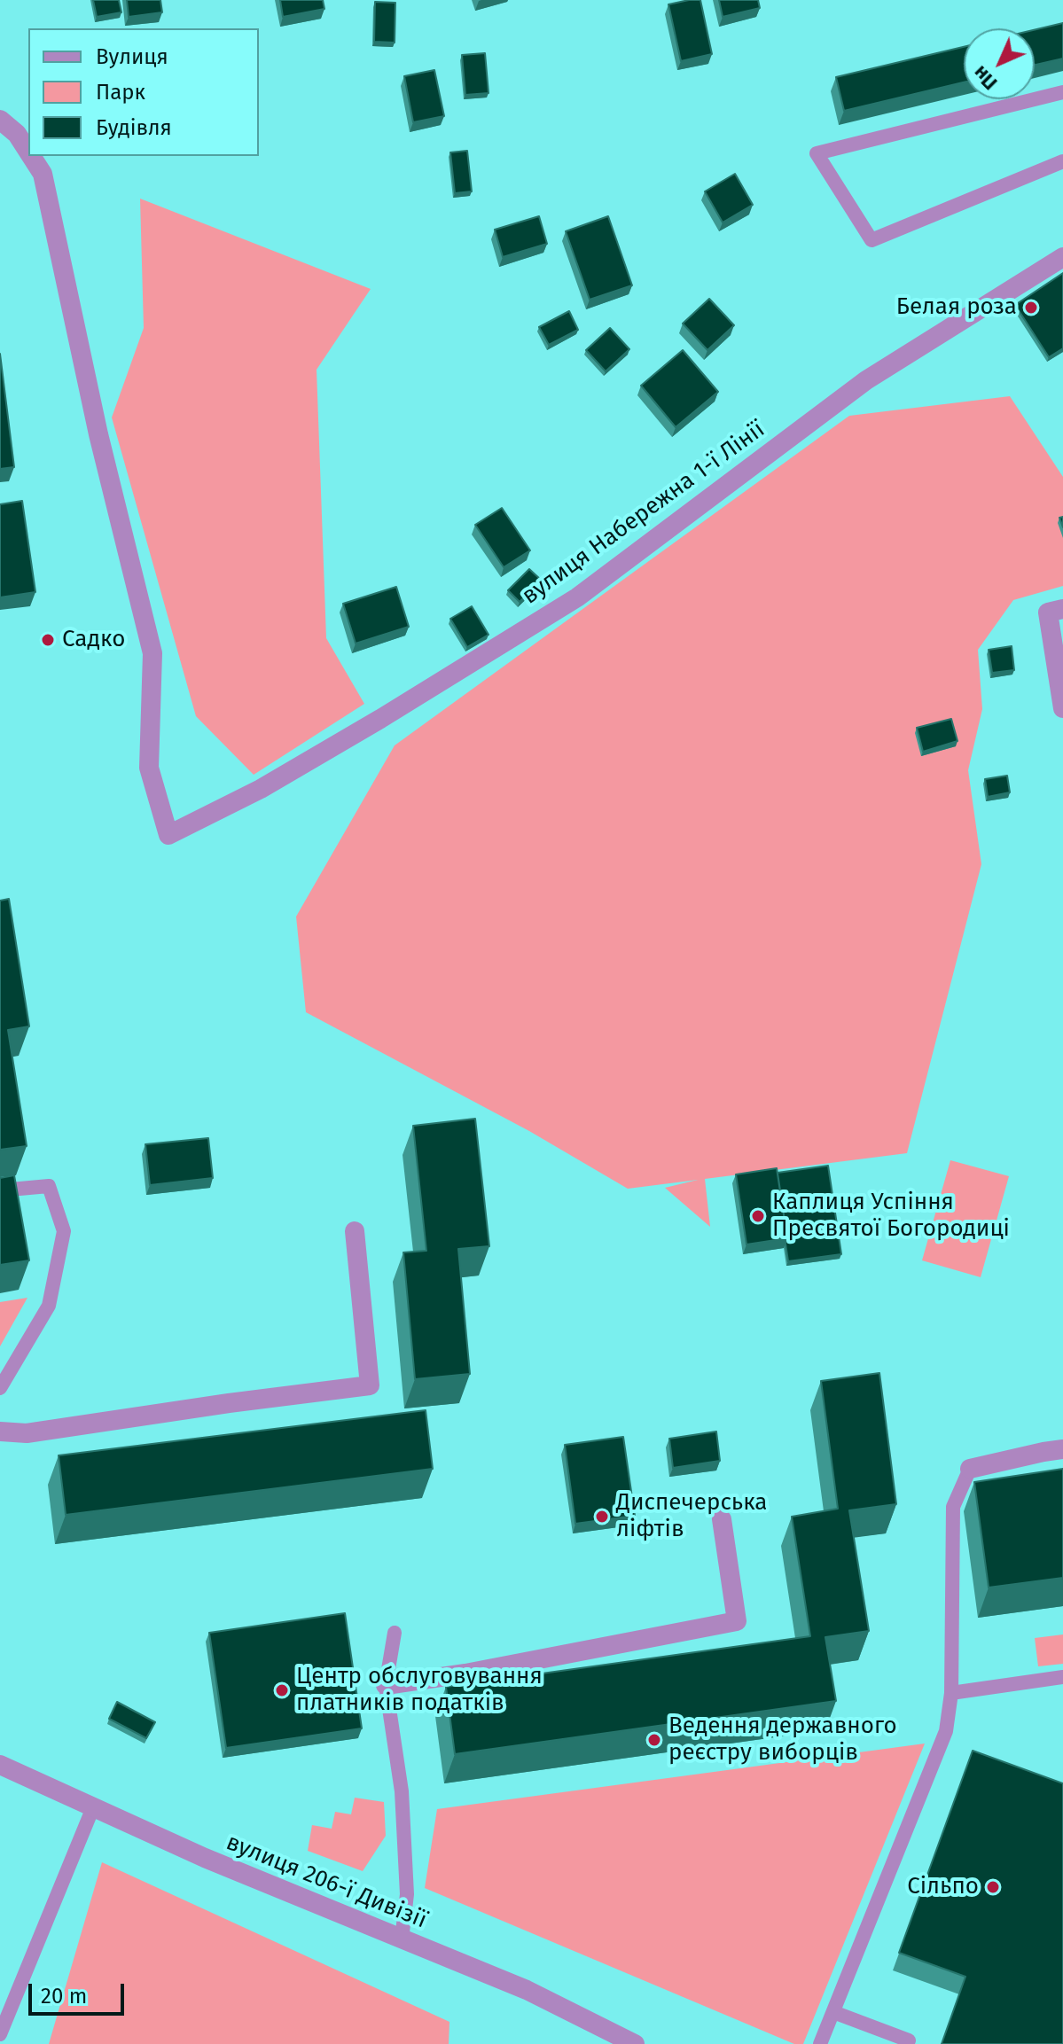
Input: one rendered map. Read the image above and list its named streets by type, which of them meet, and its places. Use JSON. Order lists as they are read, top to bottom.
{
  "streets": {
    "street": ["вулиця Набережна 1-ї Лінії", "вулиця 206-ї Дивізії"]
  },
  "places": [
    "Белая роза",
    "Садко",
    "Каплиця Успіння Пресвятої Богородиці",
    "Диспечерська ліфтів",
    "Центр обслуговування платників податків",
    "Ведення державного реєстру виборців",
    "Сільпо"
  ],
  "legend": ["Вулиця", "Парк", "Будівля"],
  "scale_bar": "20 m",
  "north": "bottom left"
}
